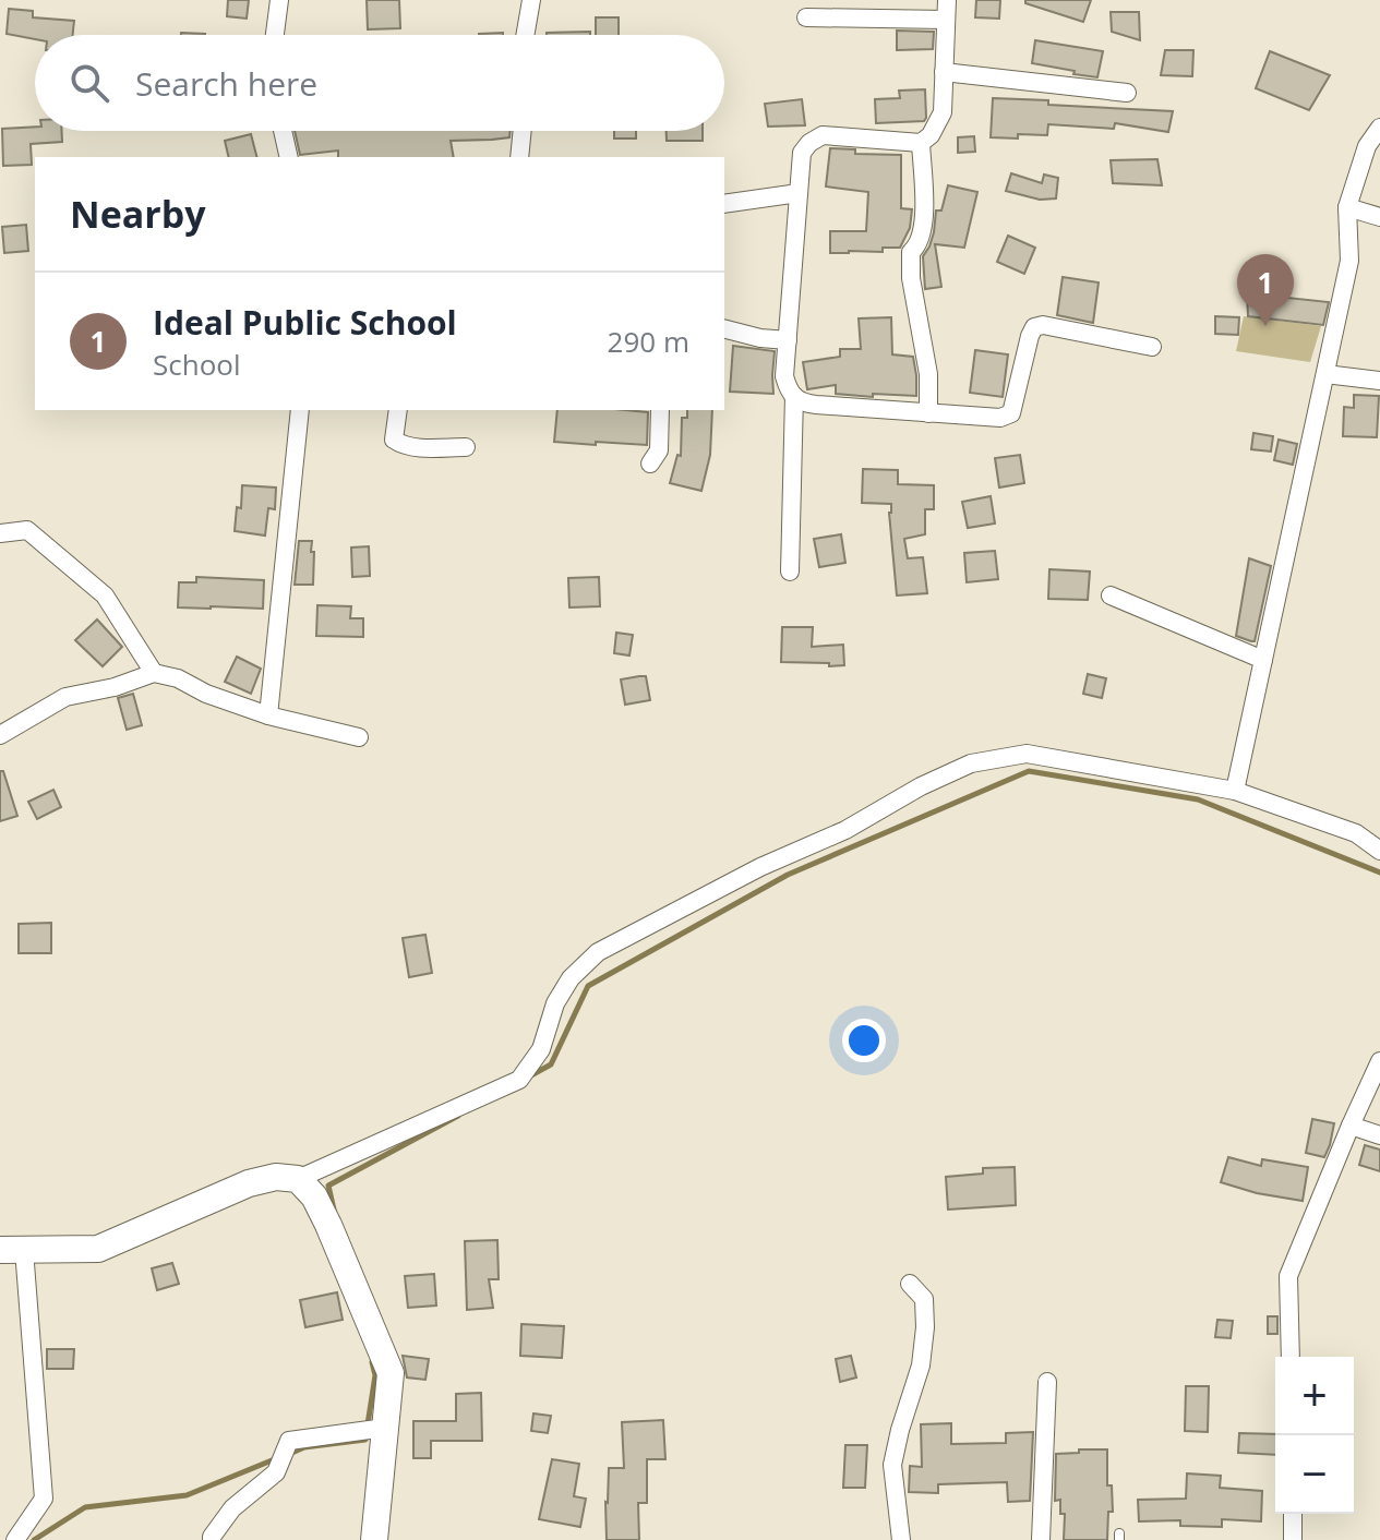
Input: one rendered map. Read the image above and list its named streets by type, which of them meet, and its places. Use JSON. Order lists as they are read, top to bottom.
{
  "page": {
    "search": "Search here",
    "heading": "Nearby",
    "pins": "1",
    "list": [
      {
        "mark": "1",
        "name": "Ideal Public School",
        "note": "School",
        "value": "290 m"
      }
    ],
    "map_buttons": ["+", "−"]
  }
}
